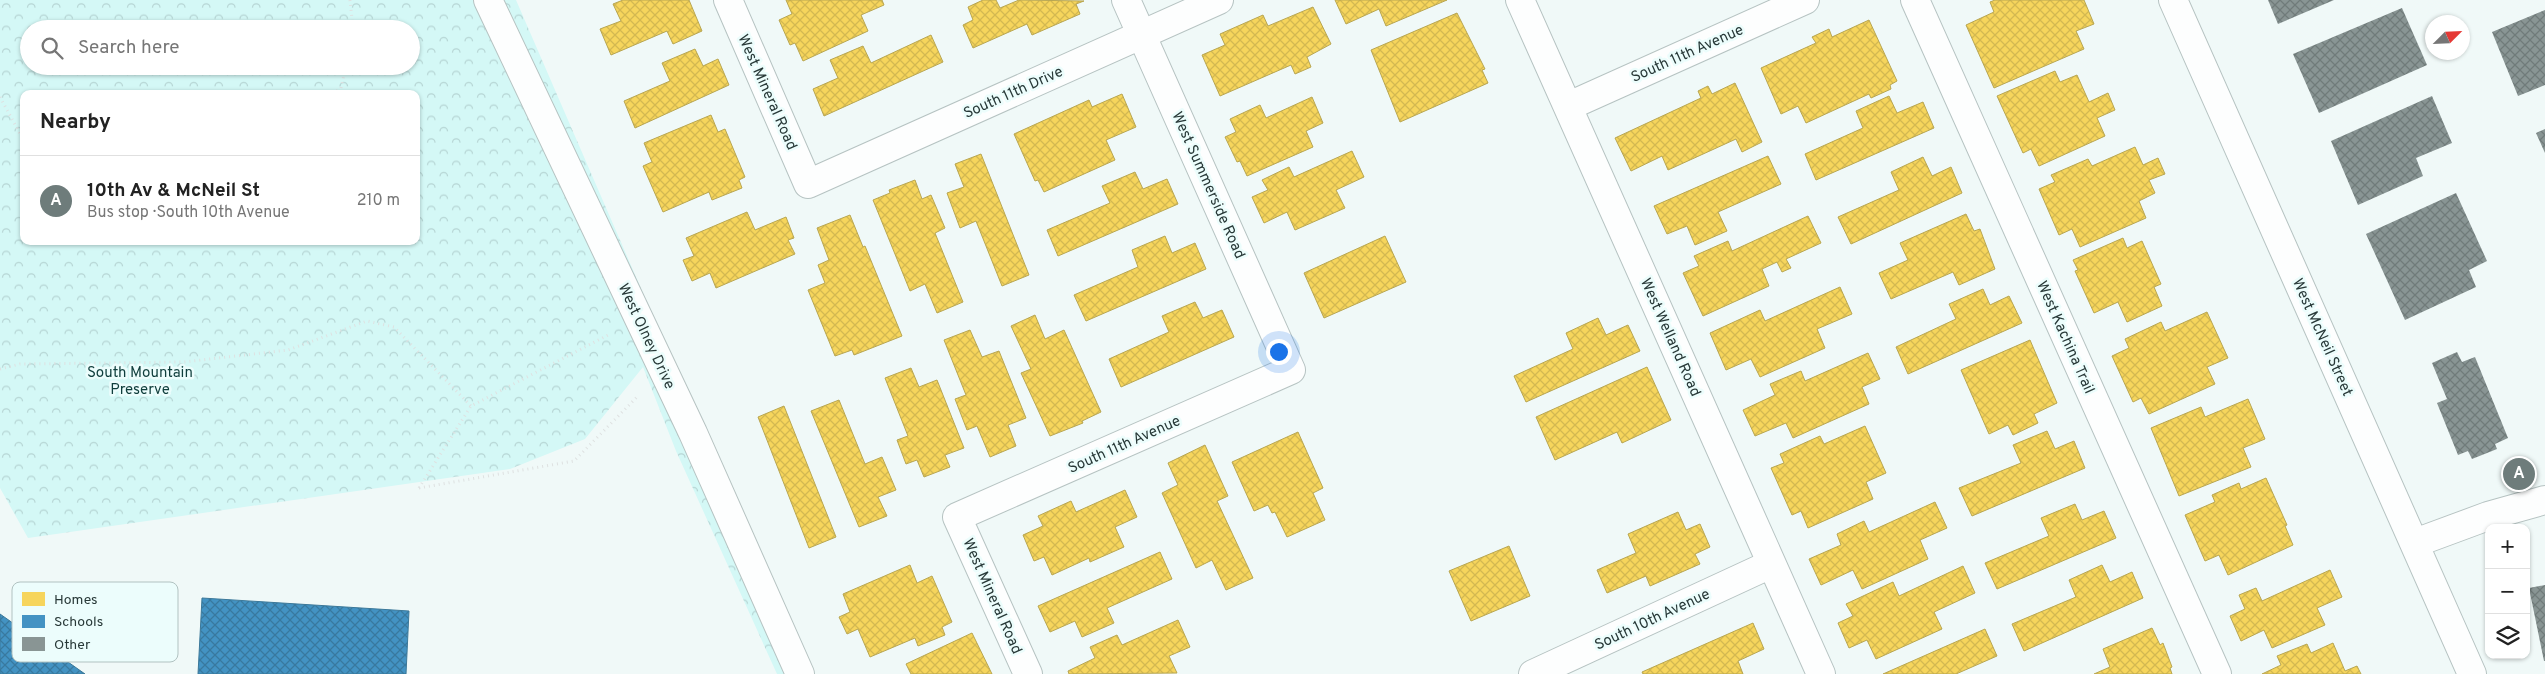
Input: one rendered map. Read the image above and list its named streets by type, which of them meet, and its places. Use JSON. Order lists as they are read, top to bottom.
{
  "streets": {
    "street": [
      "South 11th Avenue",
      "West Mineral Road",
      "South 11th Drive",
      "West Summerside Road",
      "West Olney Drive",
      "West Welland Road",
      "West Kachina Trail",
      "West McNeil Street",
      "South 10th Avenue"
    ]
  },
  "crossings": [
    ["South 11th Avenue", "West Mineral Road"],
    ["South 11th Avenue", "West Summerside Road"],
    ["South 11th Avenue", "West Welland Road"],
    ["West Mineral Road", "South 11th Drive"],
    ["South 11th Drive", "West Summerside Road"],
    ["West Welland Road", "South 10th Avenue"]
  ],
  "parks": ["South Mountain Preserve"],
  "legend": ["Homes", "Schools", "Other"],
  "north": "top right",
  "page": {
    "search": "Search here",
    "heading": "Nearby",
    "list": [
      {
        "mark": "A",
        "name": "10th Av & McNeil St",
        "note": "Bus stop · South 10th Avenue",
        "value": "210 m"
      }
    ],
    "pins": "A",
    "map_buttons": ["+", "−"]
  }
}
